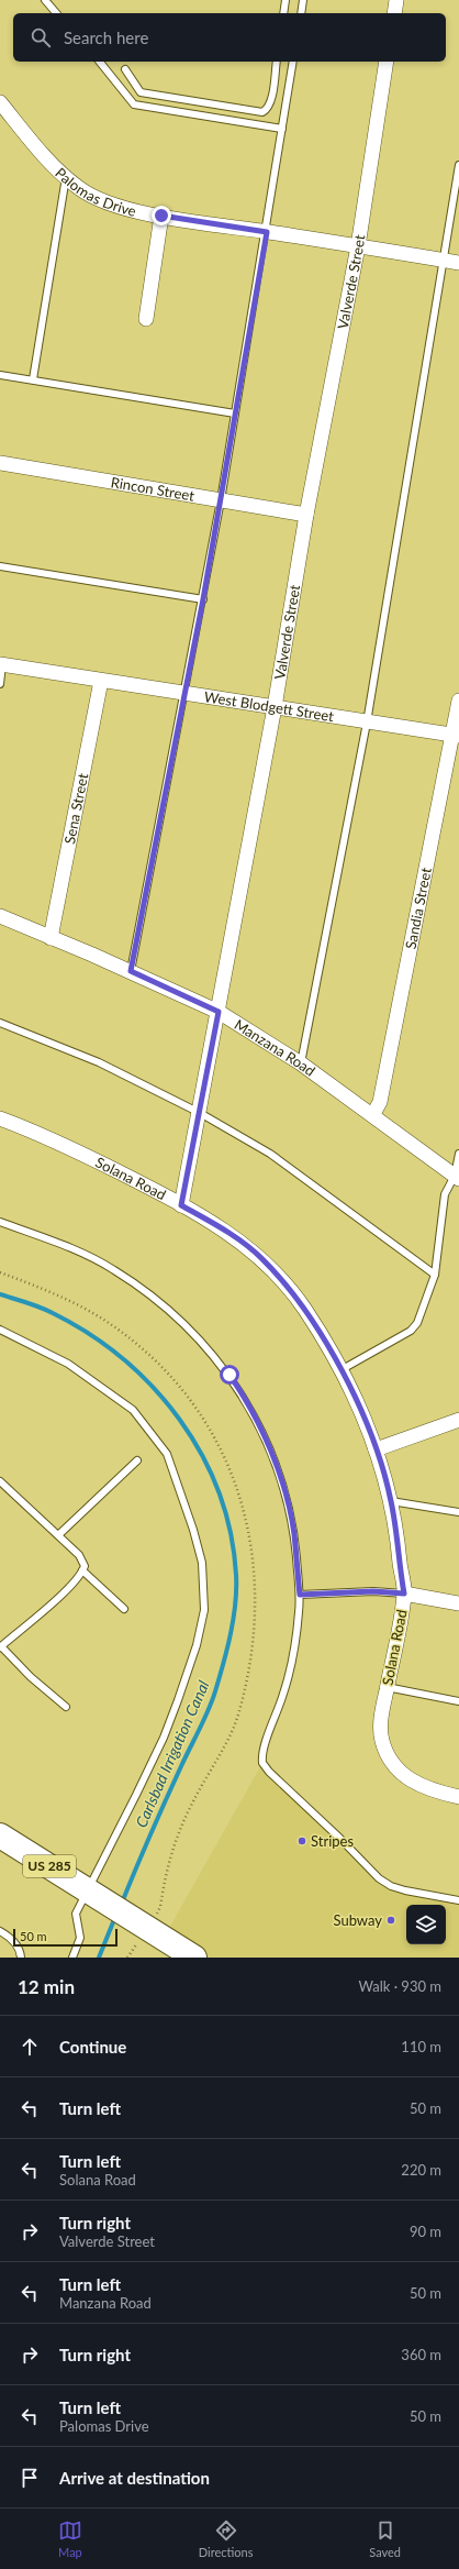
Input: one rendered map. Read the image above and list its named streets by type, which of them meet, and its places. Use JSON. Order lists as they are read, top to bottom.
{
  "streets": {
    "highway": ["US 285"],
    "street": [
      "Palomas Drive",
      "Valverde Street",
      "Rincon Street",
      "West Blodgett Street",
      "Sena Street",
      "Sandia Street",
      "Manzana Road",
      "Solana Road"
    ]
  },
  "crossings": [
    ["Palomas Drive", "Valverde Street"],
    ["Valverde Street", "Rincon Street"],
    ["Valverde Street", "West Blodgett Street"],
    ["Valverde Street", "Manzana Road"],
    ["Valverde Street", "Solana Road"],
    ["West Blodgett Street", "Sena Street"],
    ["West Blodgett Street", "Sandia Street"],
    ["Sena Street", "Manzana Road"],
    ["Sandia Street", "Manzana Road"]
  ],
  "water": ["Carlsbad Irrigation Canal"],
  "places": ["Stripes", "Subway"],
  "scale_bar": "50 m",
  "page": {
    "search": "Search here",
    "scale": "50 m",
    "heading": ["12 min", "Walk · 930 m"],
    "list": [
      ["Continue", "110 m"],
      ["Turn left", "50 m"],
      ["Turn left", "Solana Road", "220 m"],
      ["Turn right", "Valverde Street", "90 m"],
      ["Turn left", "Manzana Road", "50 m"],
      ["Turn right", "360 m"],
      ["Turn left", "Palomas Drive", "50 m"],
      "Arrive at destination"
    ],
    "nav": ["Map", "Directions", "Saved"]
  }
}
